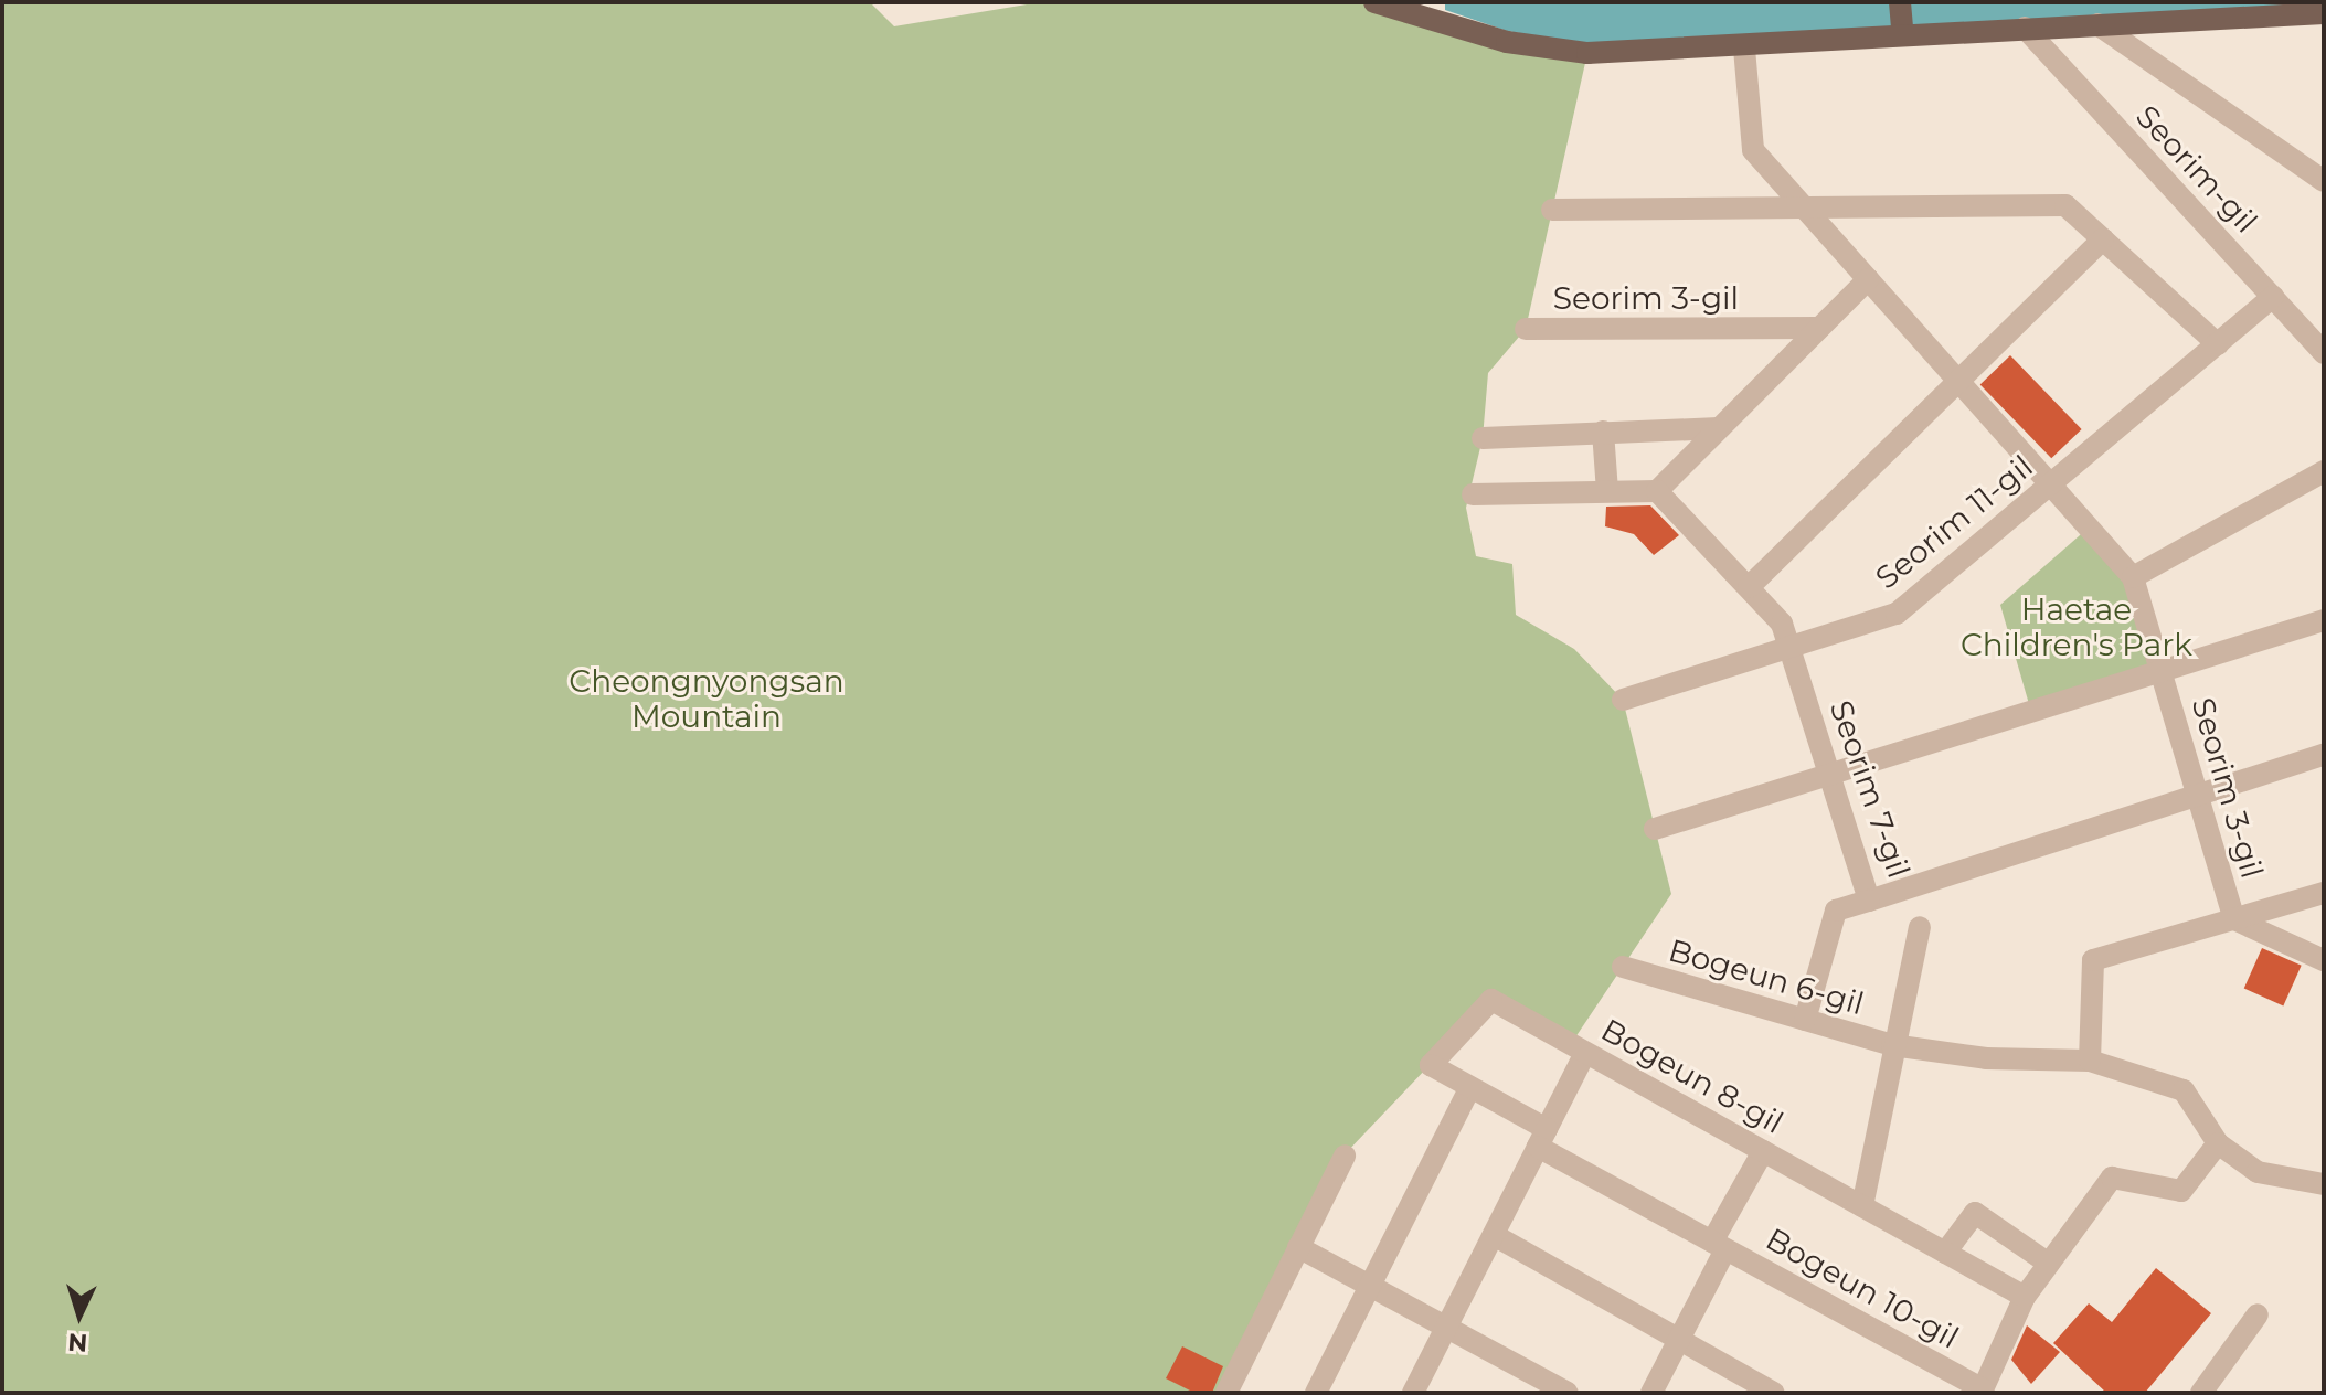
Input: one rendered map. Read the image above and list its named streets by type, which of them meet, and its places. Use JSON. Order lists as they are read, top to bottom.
{
  "streets": {
    "street": [
      "Seorim-gil",
      "Seorim 3-gil",
      "Seorim 11-gil",
      "Seorim 7-gil",
      "Bogeun 6-gil",
      "Bogeun 8-gil",
      "Bogeun 10-gil"
    ]
  },
  "crossings": [
    ["Seorim-gil", "Seorim 11-gil"],
    ["Seorim 3-gil", "Seorim 11-gil"],
    ["Seorim 3-gil", "Seorim 7-gil"],
    ["Seorim 11-gil", "Seorim 7-gil"],
    ["Bogeun 8-gil", "Bogeun 10-gil"]
  ],
  "parks": ["Haetae Children's Park", "Cheongnyongsan Mountain"],
  "north": "bottom"
}
